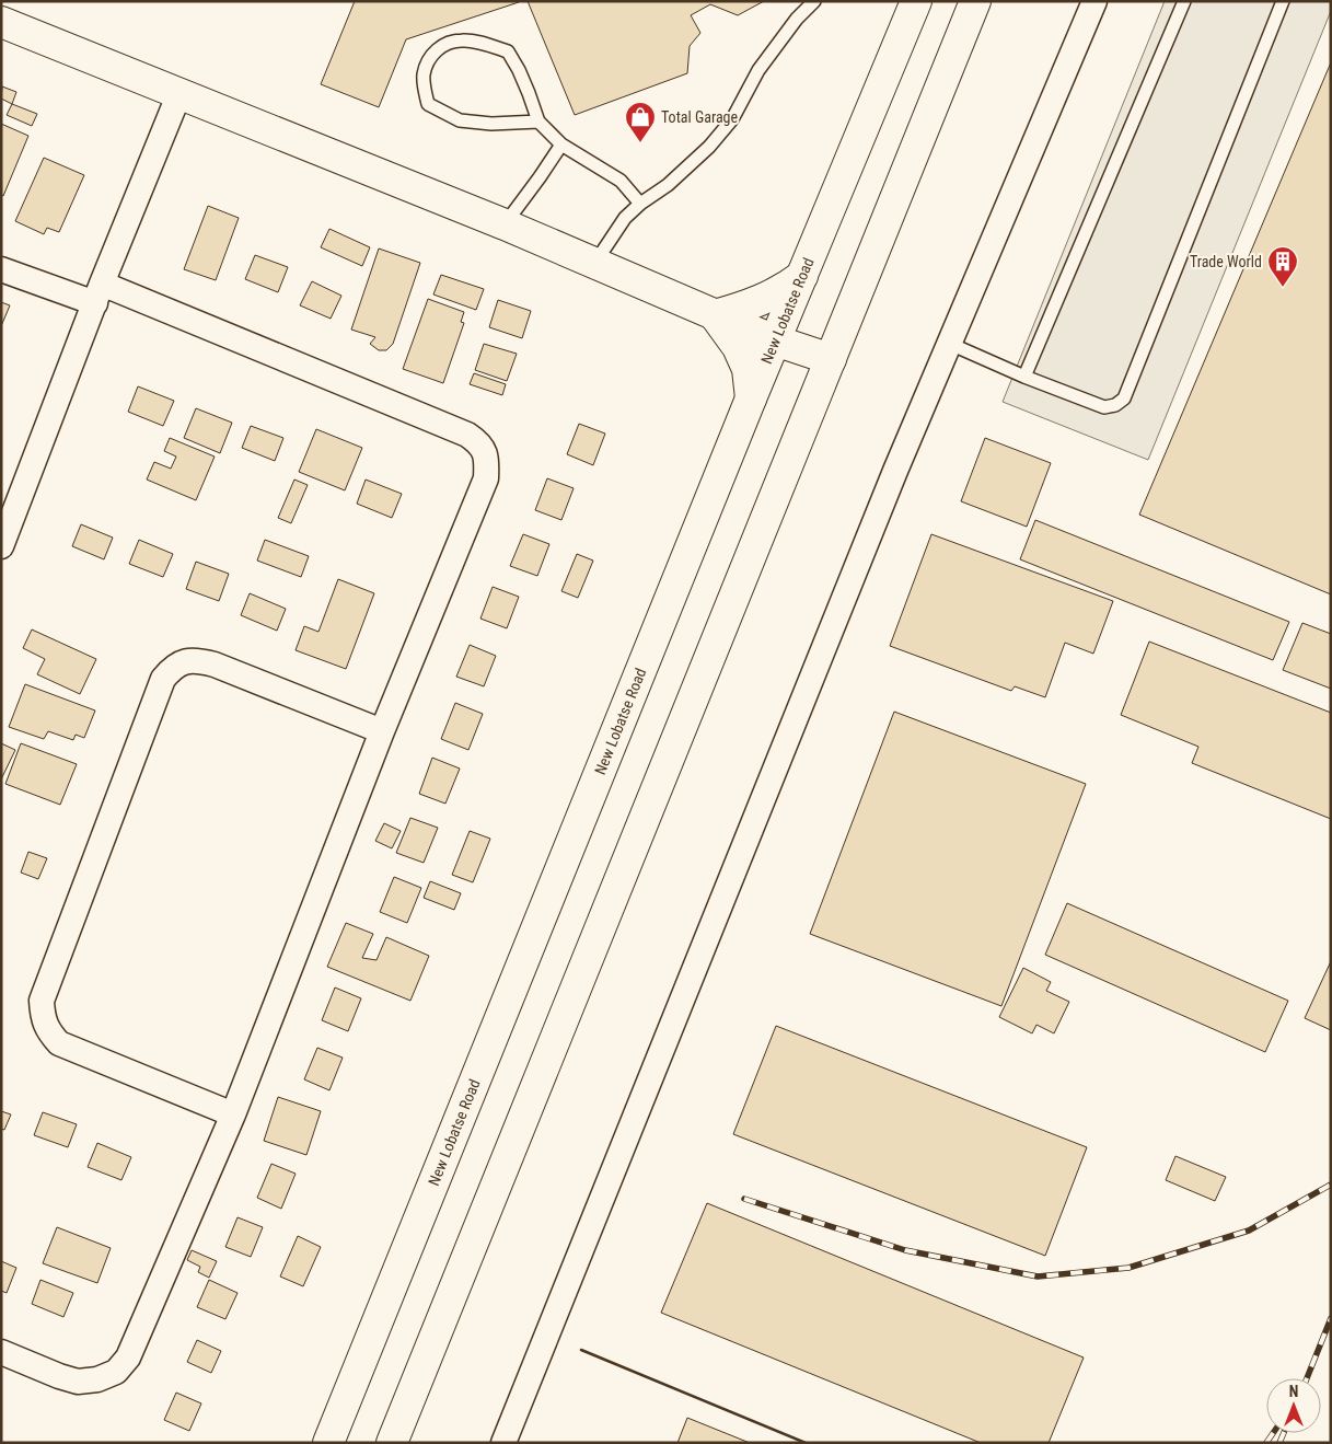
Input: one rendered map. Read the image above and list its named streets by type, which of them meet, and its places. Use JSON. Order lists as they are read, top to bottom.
{
  "streets": {
    "main road": ["New Lobatse Road"]
  },
  "places": {
    "shop": ["Total Garage"],
    "building": ["Trade World"]
  },
  "north": "top"
}
